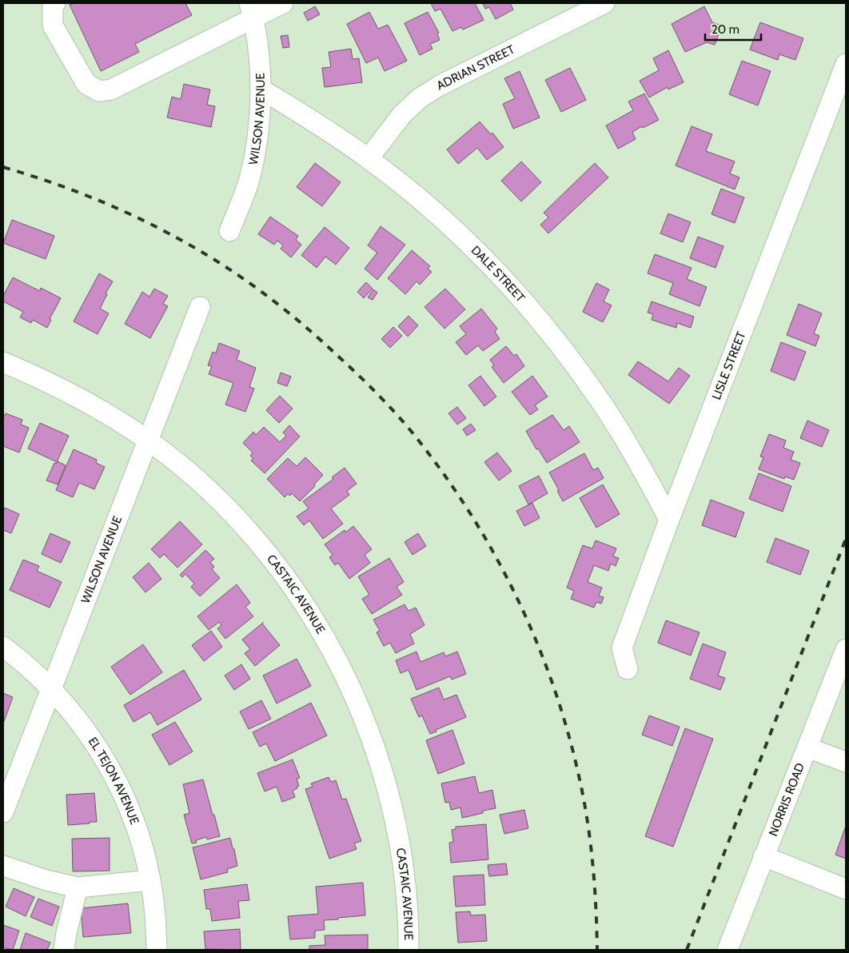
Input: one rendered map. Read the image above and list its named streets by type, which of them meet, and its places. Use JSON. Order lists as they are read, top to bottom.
{
  "streets": {
    "street": [
      "ADRIAN STREET",
      "WILSON AVENUE",
      "DALE STREET",
      "LISLE STREET",
      "CASTAIC AVENUE",
      "EL TEJON AVENUE",
      "NORRIS ROAD"
    ]
  },
  "crossings": [
    ["ADRIAN STREET", "DALE STREET"],
    ["WILSON AVENUE", "DALE STREET"],
    ["WILSON AVENUE", "CASTAIC AVENUE"],
    ["WILSON AVENUE", "EL TEJON AVENUE"],
    ["DALE STREET", "LISLE STREET"]
  ],
  "scale_bar": "20 m"
}
